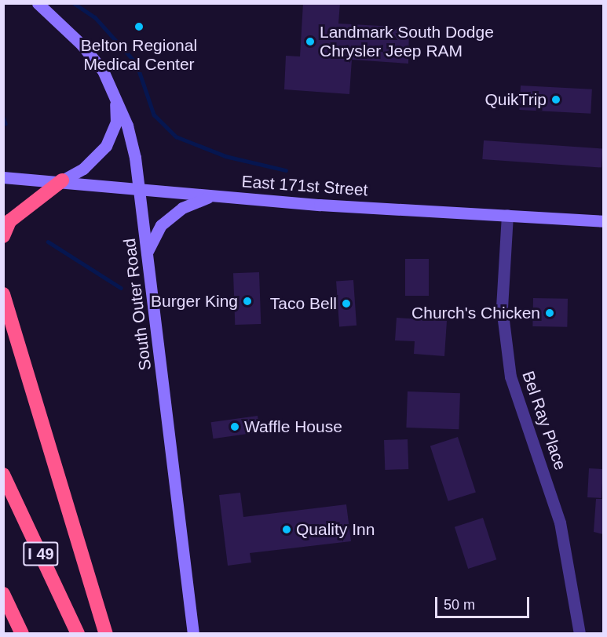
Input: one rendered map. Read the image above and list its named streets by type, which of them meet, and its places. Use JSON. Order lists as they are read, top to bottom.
{
  "streets": {
    "highway": ["I 49"],
    "main road": ["East 171st Street", "South Outer Road"],
    "street": ["Bel Ray Place"]
  },
  "crossings": [
    ["East 171st Street", "South Outer Road"],
    ["East 171st Street", "Bel Ray Place"]
  ],
  "places": [
    "Belton Regional Medical Center",
    "Landmark South Dodge Chrysler Jeep RAM",
    "QuikTrip",
    "Burger King",
    "Taco Bell",
    "Church's Chicken",
    "Waffle House",
    "Quality Inn"
  ],
  "scale_bar": "50 m"
}
